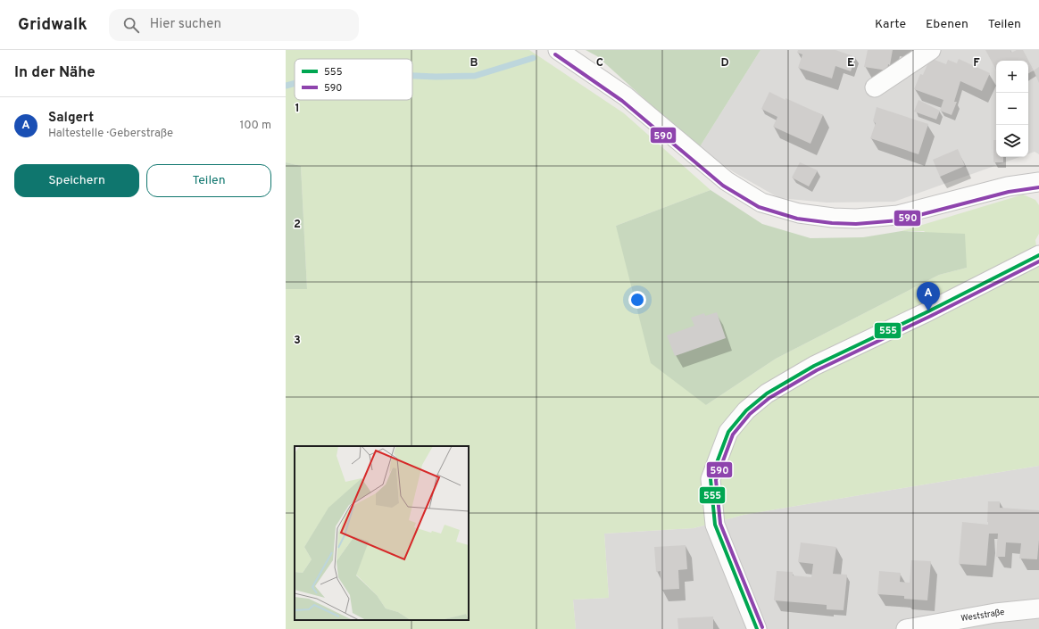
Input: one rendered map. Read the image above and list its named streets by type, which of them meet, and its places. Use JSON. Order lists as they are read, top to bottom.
{
  "streets": {
    "street": ["Weststraße"]
  },
  "lines": ["transit line 590", "transit line 555"],
  "legend": ["555", "590"],
  "page": {
    "header": "Gridwalk",
    "search": "Hier suchen",
    "nav": ["Karte", "Ebenen", "Teilen"],
    "heading": "In der Nähe",
    "map_buttons": ["+", "−"],
    "list": [
      {
        "mark": "A",
        "name": "Salgert",
        "note": "Haltestelle · Geberstraße",
        "value": "100 m"
      }
    ],
    "buttons": ["Speichern", "Teilen"],
    "pins": "A"
  },
  "grid": {
    "columns": [
      "B",
      "C",
      "D",
      "E",
      "F"
    ],
    "rows": ["1", "2", "3"]
  }
}
